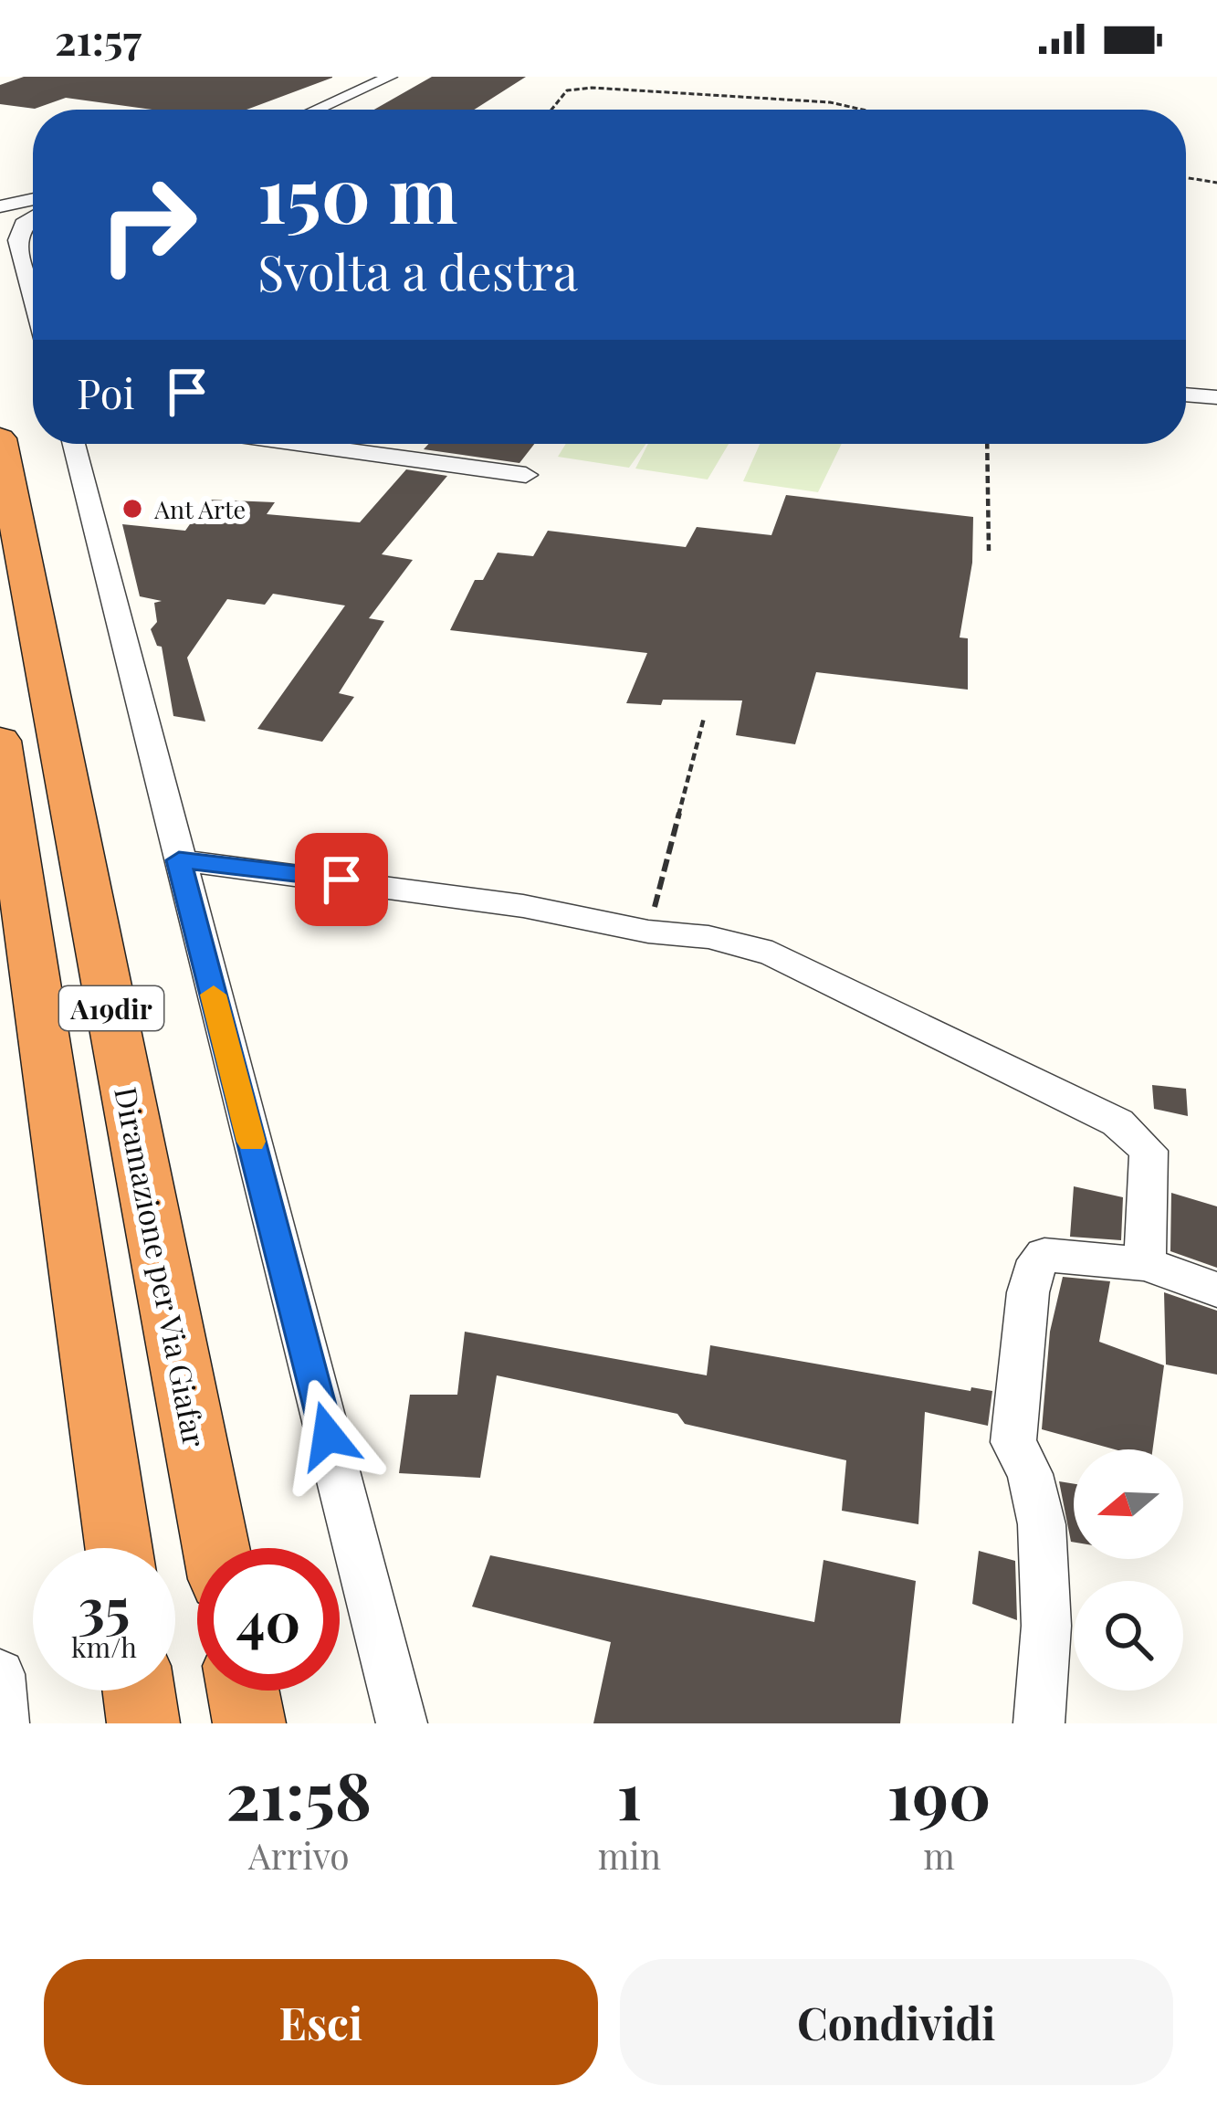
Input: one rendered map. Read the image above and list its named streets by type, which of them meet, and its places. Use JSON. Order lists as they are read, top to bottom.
{
  "streets": {
    "highway": ["A19dir", "Diramazione per Via Giafar"]
  },
  "places": ["Ant Arte"],
  "north": "left",
  "page": {
    "status": "21:57",
    "turn": ["150 m", "Svolta a destra"],
    "then": "Poi",
    "speed": "35 km/h",
    "limit": "40",
    "eta": [
      "21:58",
      "Arrivo",
      "1",
      "min",
      "190",
      "m"
    ],
    "buttons": ["Esci", "Condividi"]
  }
}
